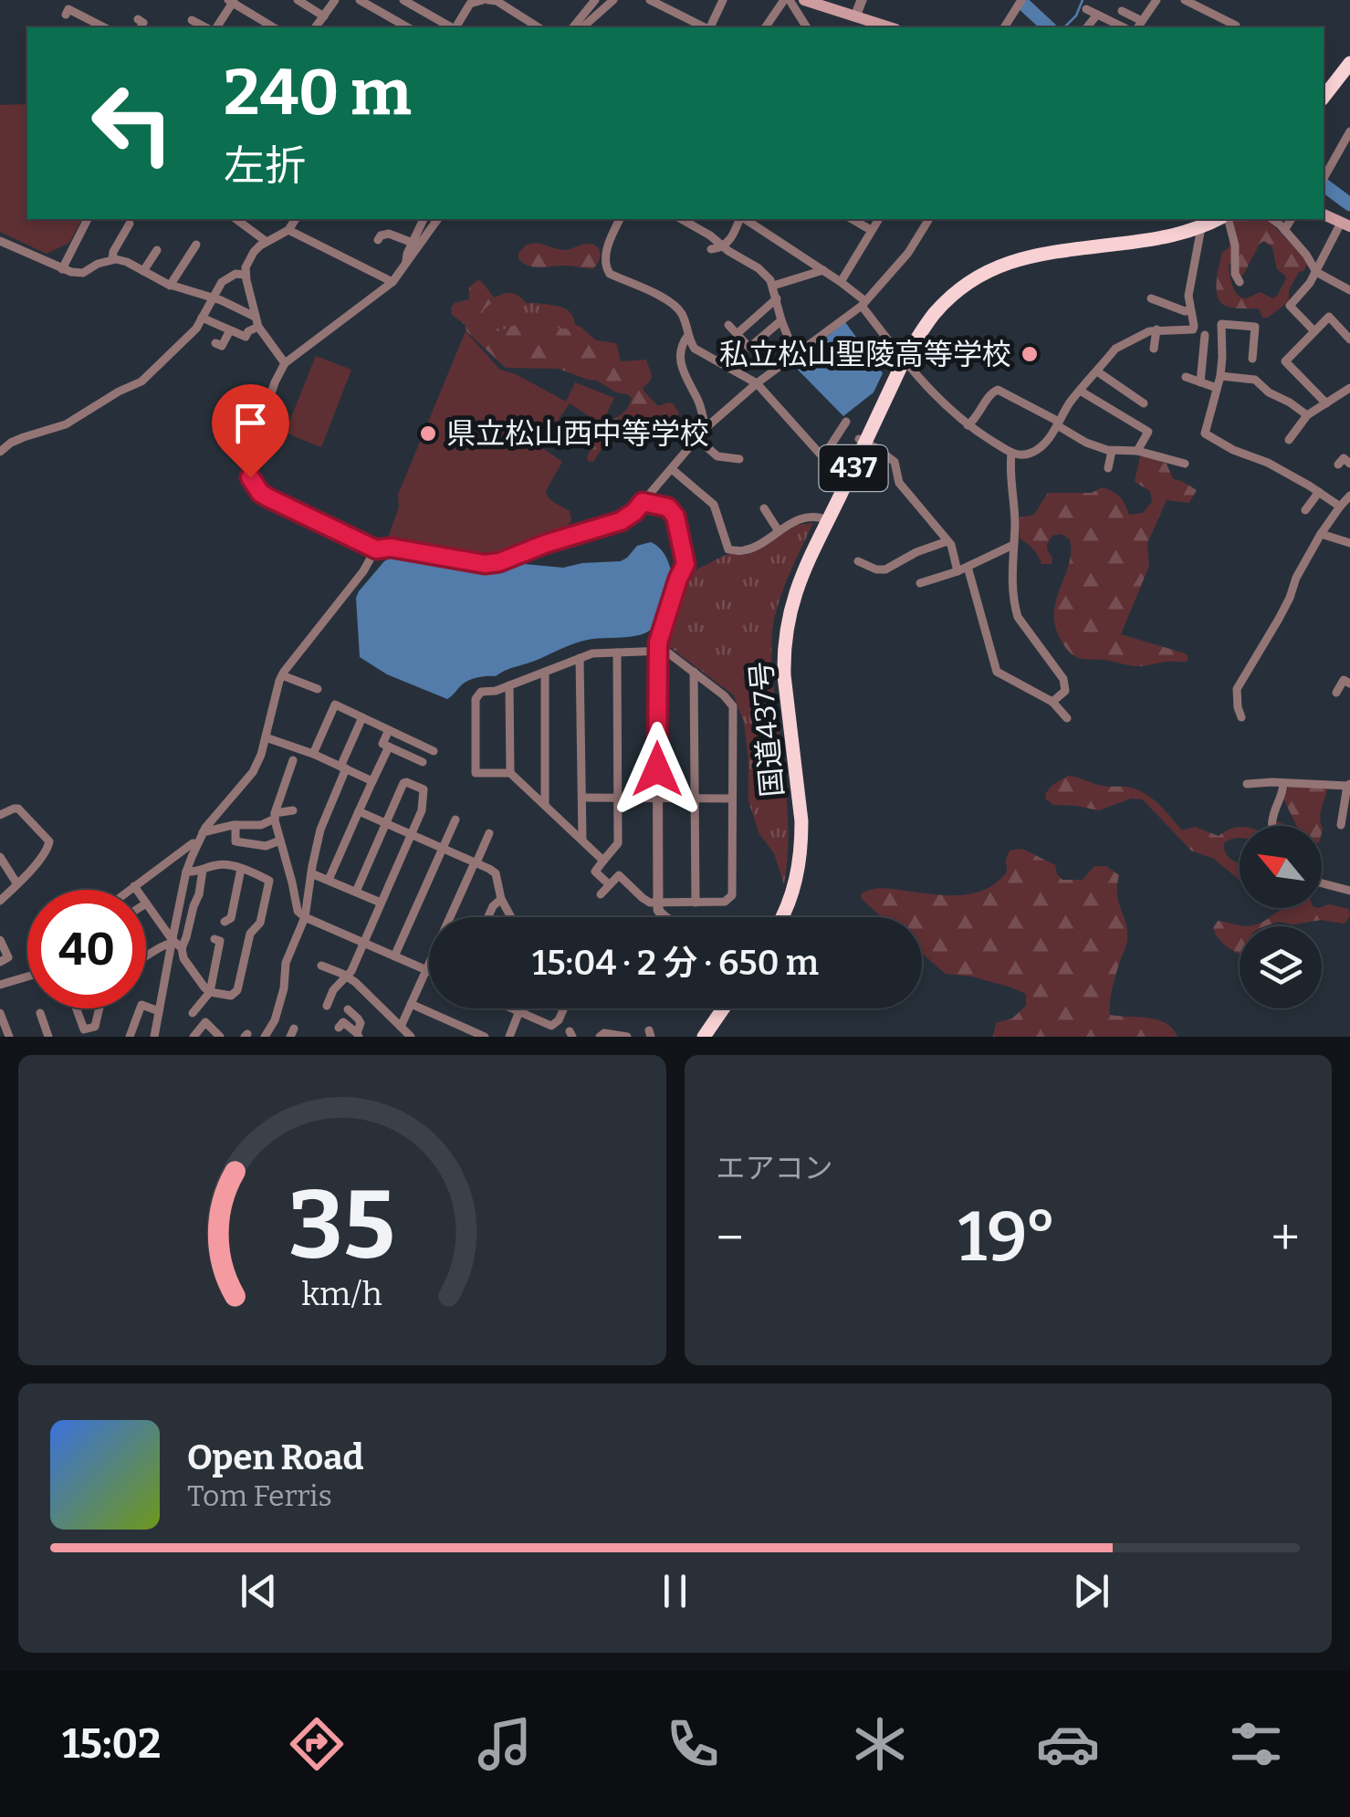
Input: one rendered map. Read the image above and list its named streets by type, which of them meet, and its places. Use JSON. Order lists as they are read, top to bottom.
{
  "streets": {
    "highway": ["437", "国道437号"]
  },
  "places": ["私立松山聖陵高等学校", "県立松山西中等学校"],
  "north": "top left",
  "page": {
    "turn": ["240 m", "左折"],
    "limit": "40",
    "trip": "15:04 · 2 分 · 650 m",
    "tile": "エアコン",
    "heat": ["−", "19°", "+"],
    "song": ["Open Road", "Tom Ferris"],
    "tabs": "15:02",
    "gauge": ["35", "km/h"]
  }
}
